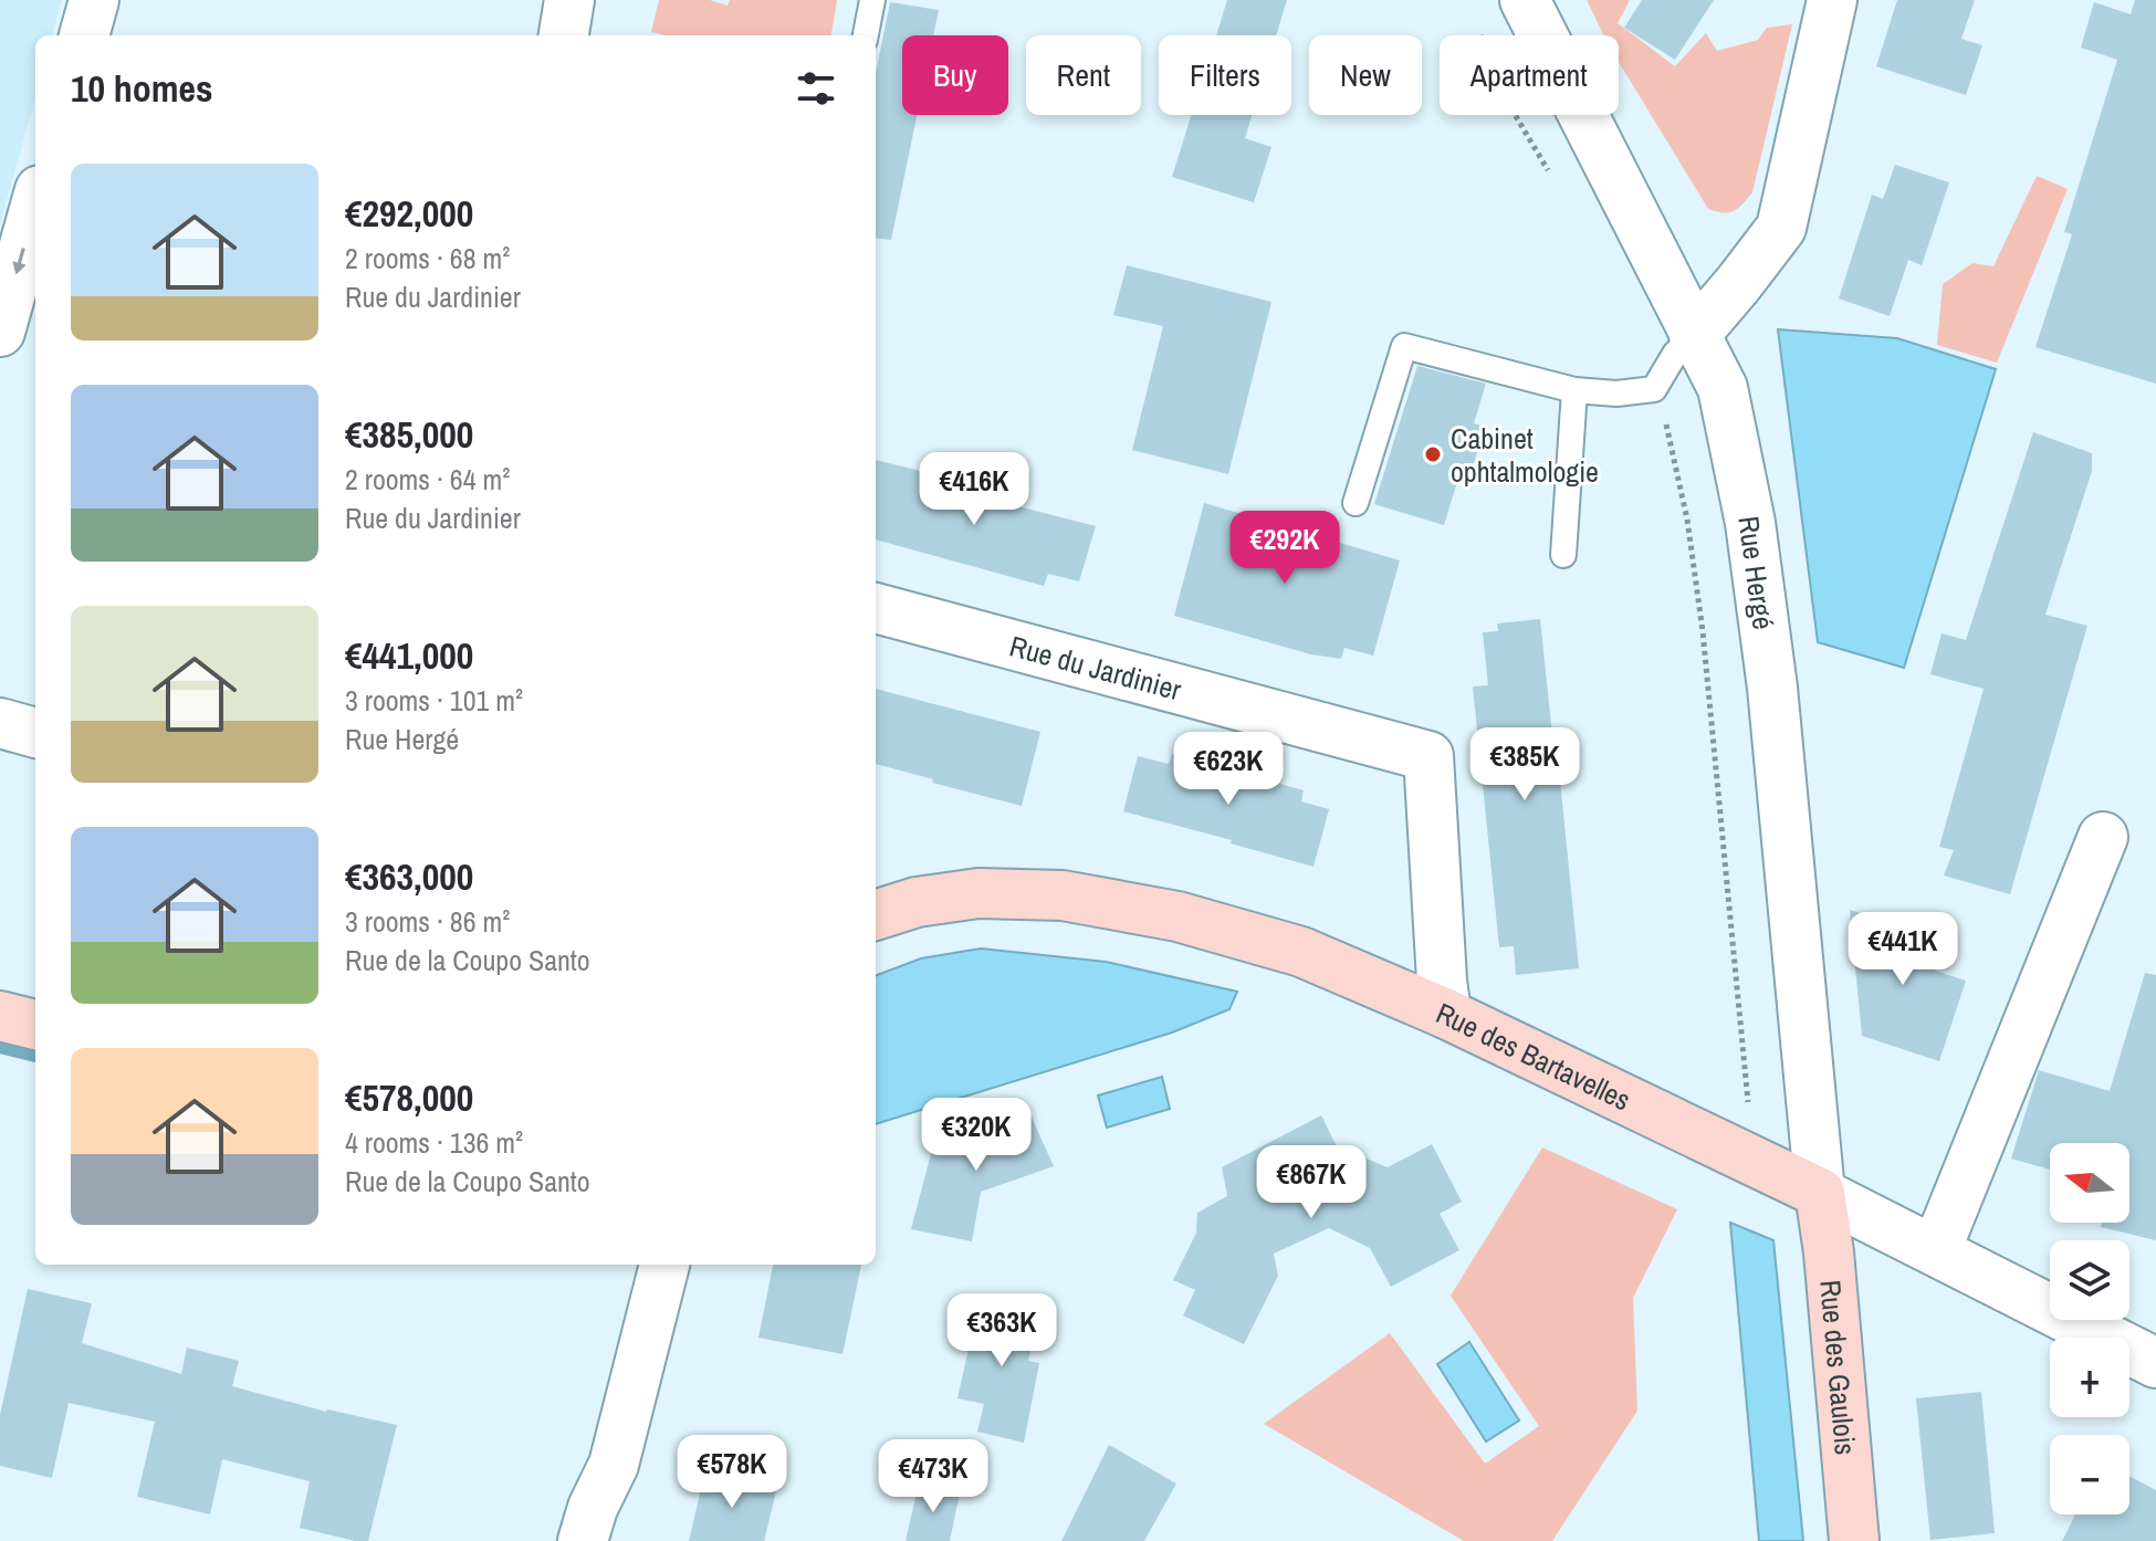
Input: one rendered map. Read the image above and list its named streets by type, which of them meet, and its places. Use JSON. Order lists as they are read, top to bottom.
{
  "streets": {
    "street": [
      "Rue Hergé",
      "Rue du Jardinier",
      "Rue des Bartavelles",
      "Rue des Gaulois"
    ]
  },
  "crossings": [
    ["Rue Hergé", "Rue des Bartavelles"],
    ["Rue Hergé", "Rue des Gaulois"],
    ["Rue du Jardinier", "Rue des Bartavelles"],
    ["Rue des Bartavelles", "Rue des Gaulois"]
  ],
  "places": ["Cabinet ophtalmologie"],
  "north": "left",
  "page": {
    "chip": [
      "Buy",
      "Rent",
      "Filters",
      "New",
      "Apartment"
    ],
    "heading": "10 homes",
    "list": [
      {
        "name": "€292,000",
        "note": "2 rooms · 68 m² · Rue du Jardinier"
      },
      {
        "name": "€385,000",
        "note": "2 rooms · 64 m² · Rue du Jardinier"
      },
      {
        "name": "€441,000",
        "note": "3 rooms · 101 m² · Rue Hergé"
      },
      {
        "name": "€363,000",
        "note": "3 rooms · 86 m² · Rue de la Coupo Santo"
      },
      {
        "name": "€578,000",
        "note": "4 rooms · 136 m² · Rue de la Coupo Santo"
      }
    ],
    "price": [
      "€416K",
      "€292K",
      "€385K",
      "€623K",
      "€441K",
      "€320K",
      "€867K",
      "€363K",
      "€578K",
      "€473K"
    ],
    "map_buttons": ["+", "−"]
  }
}
